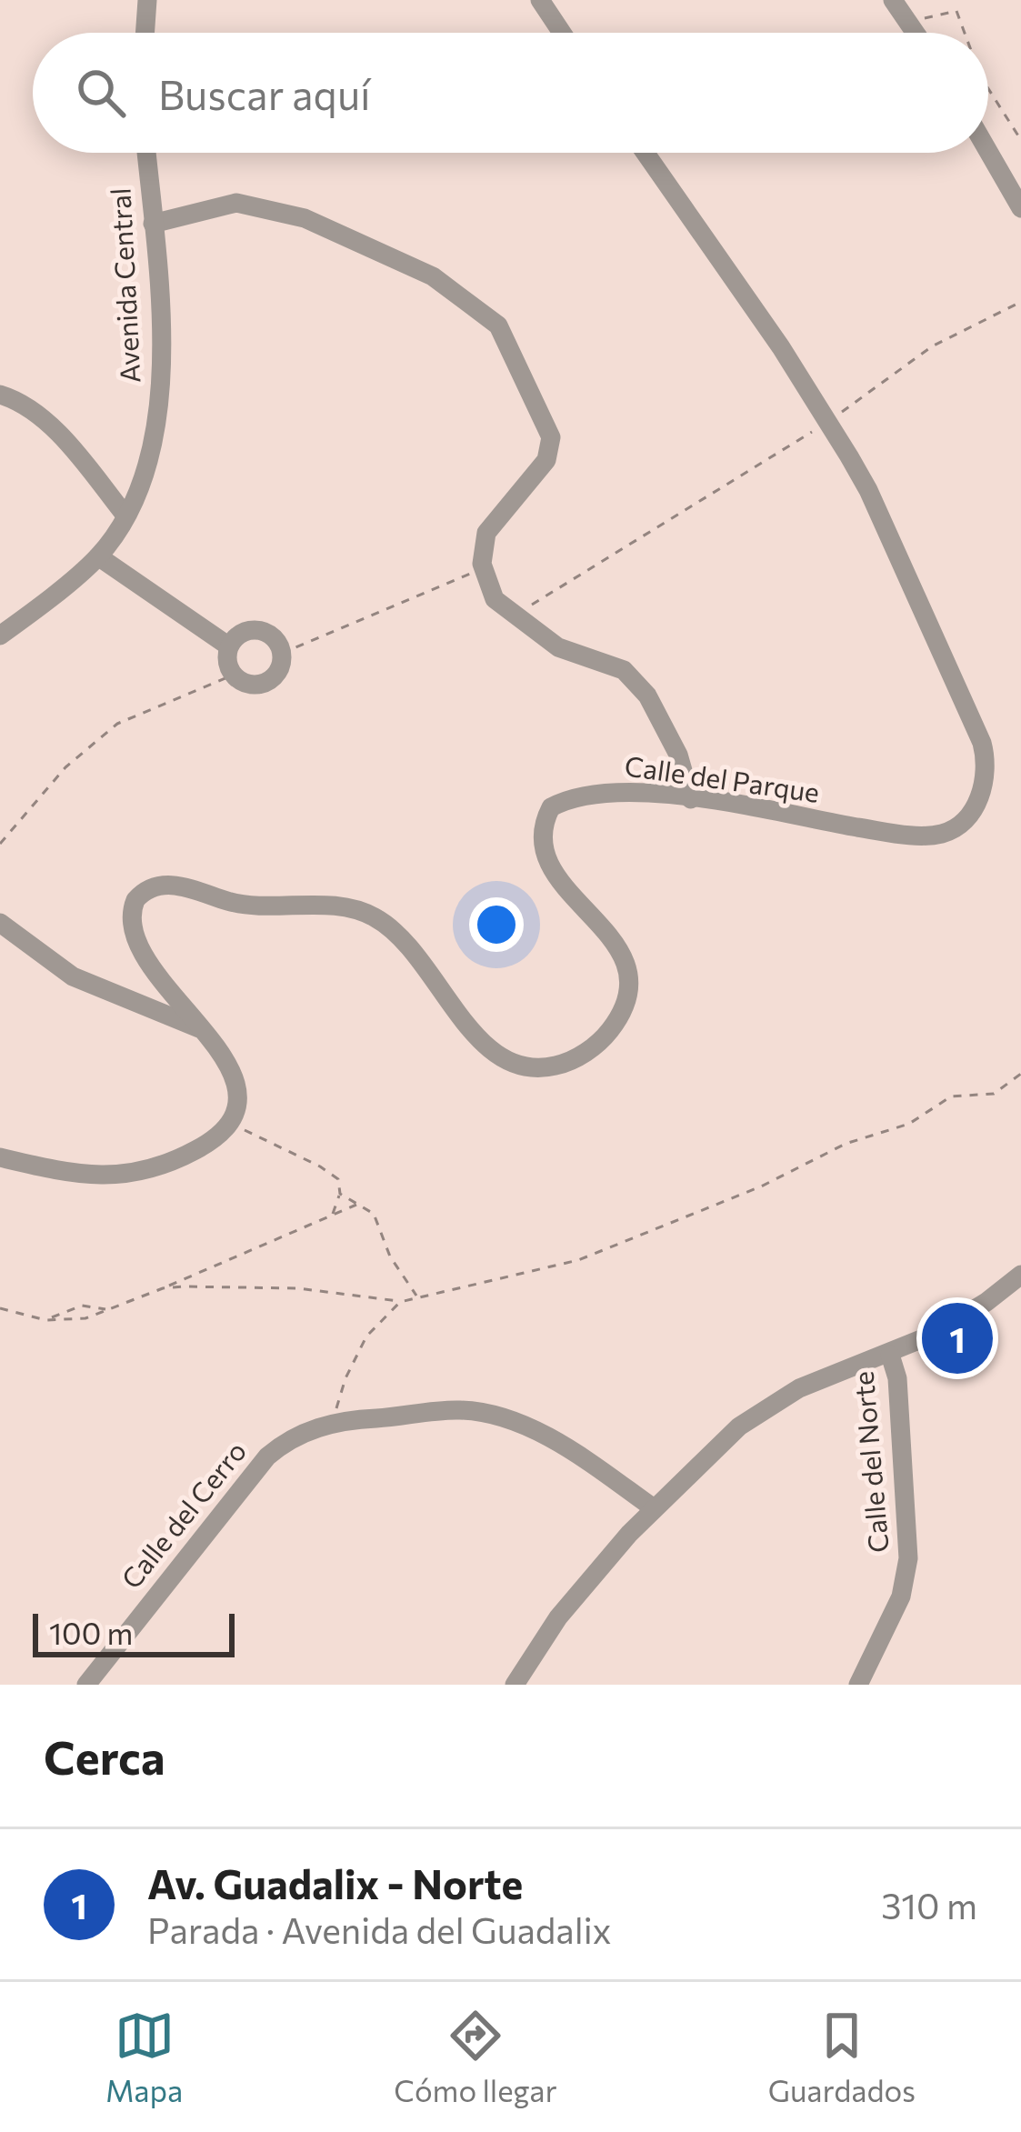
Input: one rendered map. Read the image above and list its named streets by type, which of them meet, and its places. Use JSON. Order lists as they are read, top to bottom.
{
  "streets": {
    "street": [
      "Avenida Central",
      "Calle del Parque",
      "Calle del Norte",
      "Calle del Cerro"
    ]
  },
  "scale_bar": "100 m",
  "page": {
    "search": "Buscar aquí",
    "pins": "1",
    "scale": "100 m",
    "heading": "Cerca",
    "list": [
      {
        "mark": "1",
        "name": "Av. Guadalix - Norte",
        "note": "Parada · Avenida del Guadalix",
        "value": "310 m"
      }
    ],
    "nav": ["Mapa", "Cómo llegar", "Guardados"]
  }
}
